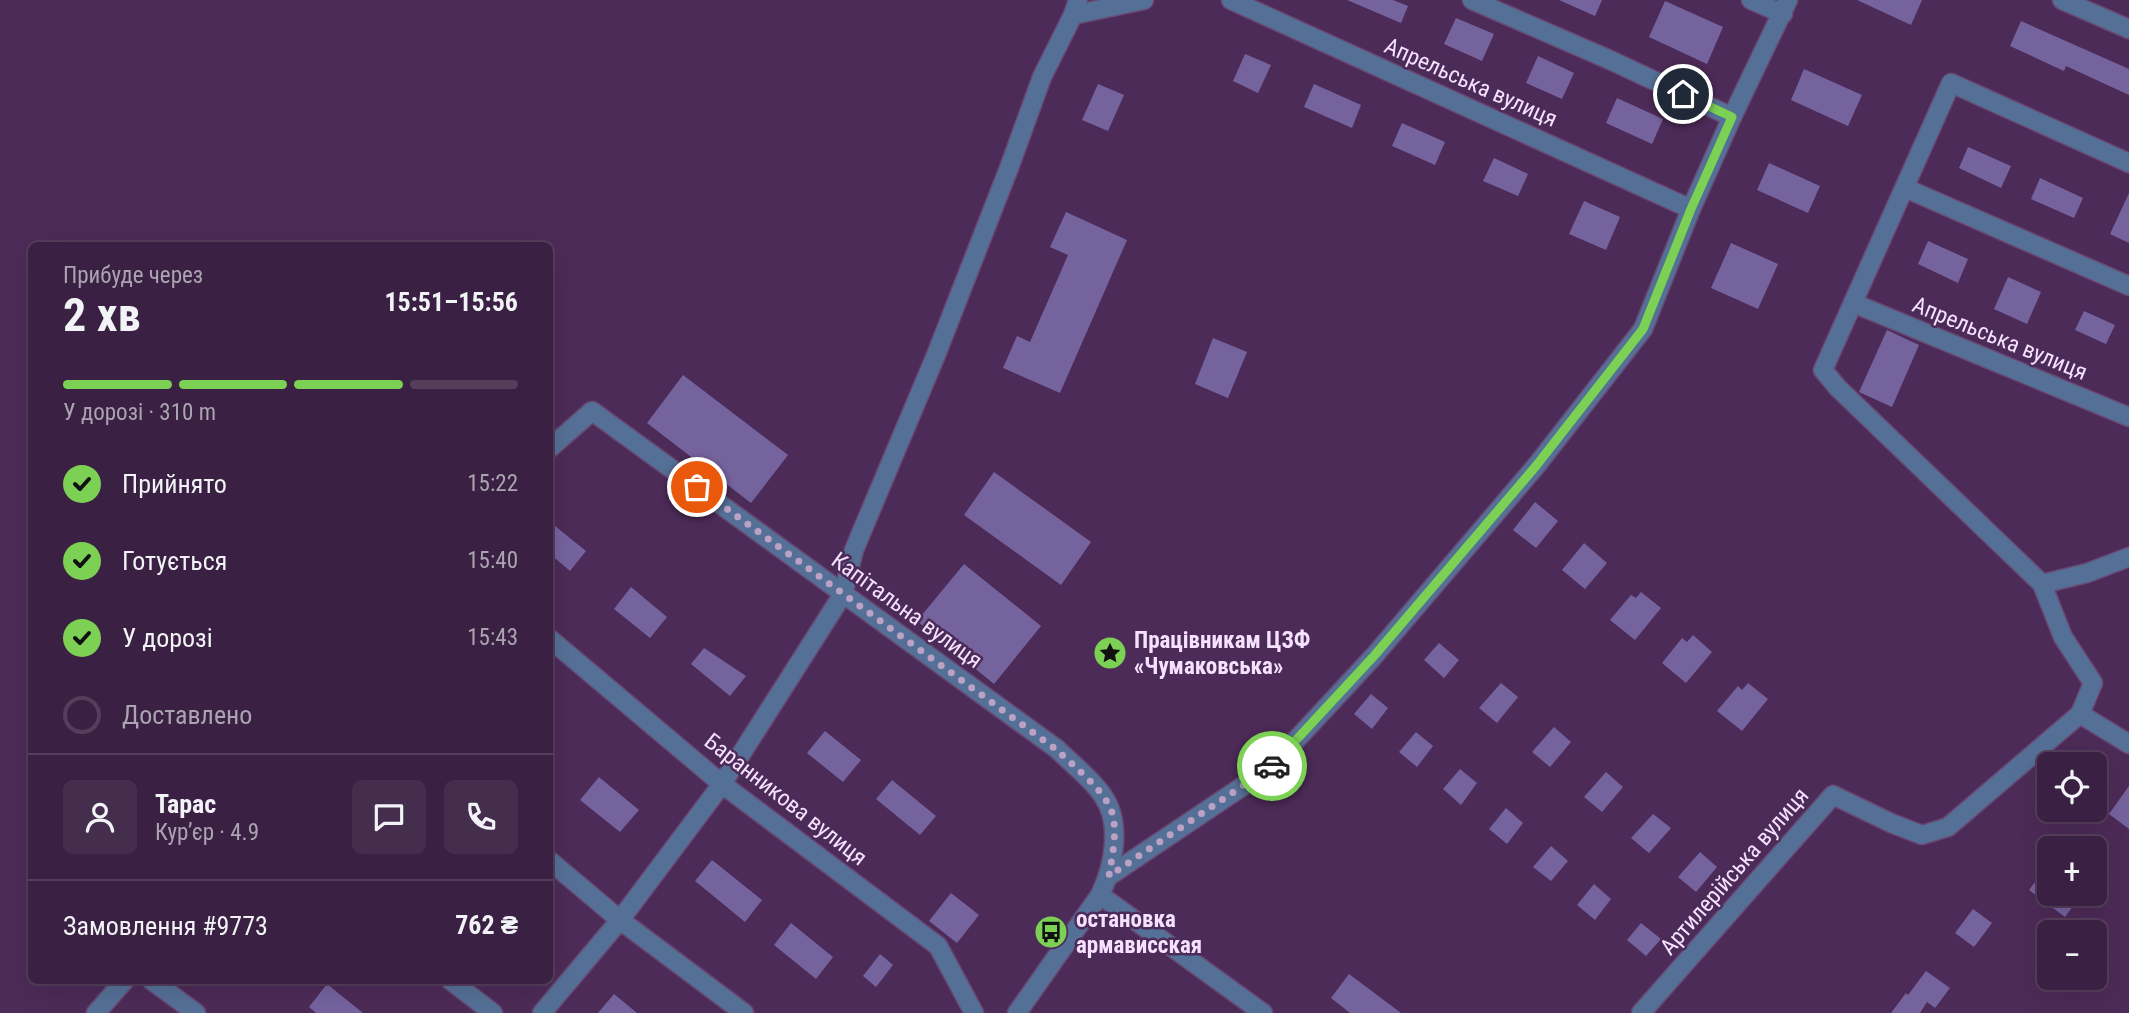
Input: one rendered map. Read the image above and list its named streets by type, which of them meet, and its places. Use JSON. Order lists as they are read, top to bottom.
{
  "streets": {
    "street": [
      "Апрельська вулиця",
      "Капітальна вулиця",
      "Баранникова вулиця",
      "Артилерійська вулиця"
    ]
  },
  "places": {
    "place": ["Працівникам ЦЗФ «Чумаковська»"],
    "bus stop": ["остановка армависская"]
  },
  "page": {
    "heading": ["2 хв", "Прибуде через", "15:51–15:56"],
    "panel": [
      "Тарас",
      "Кур’єр · 4.9",
      "Замовлення #9773",
      "762 ₴"
    ],
    "bar": "У дорозі · 310 m",
    "list": [
      ["Прийнято", "15:22"],
      ["Готується", "15:40"],
      ["У дорозі", "15:43"],
      "Доставлено"
    ],
    "map_buttons": ["+", "−"]
  }
}
